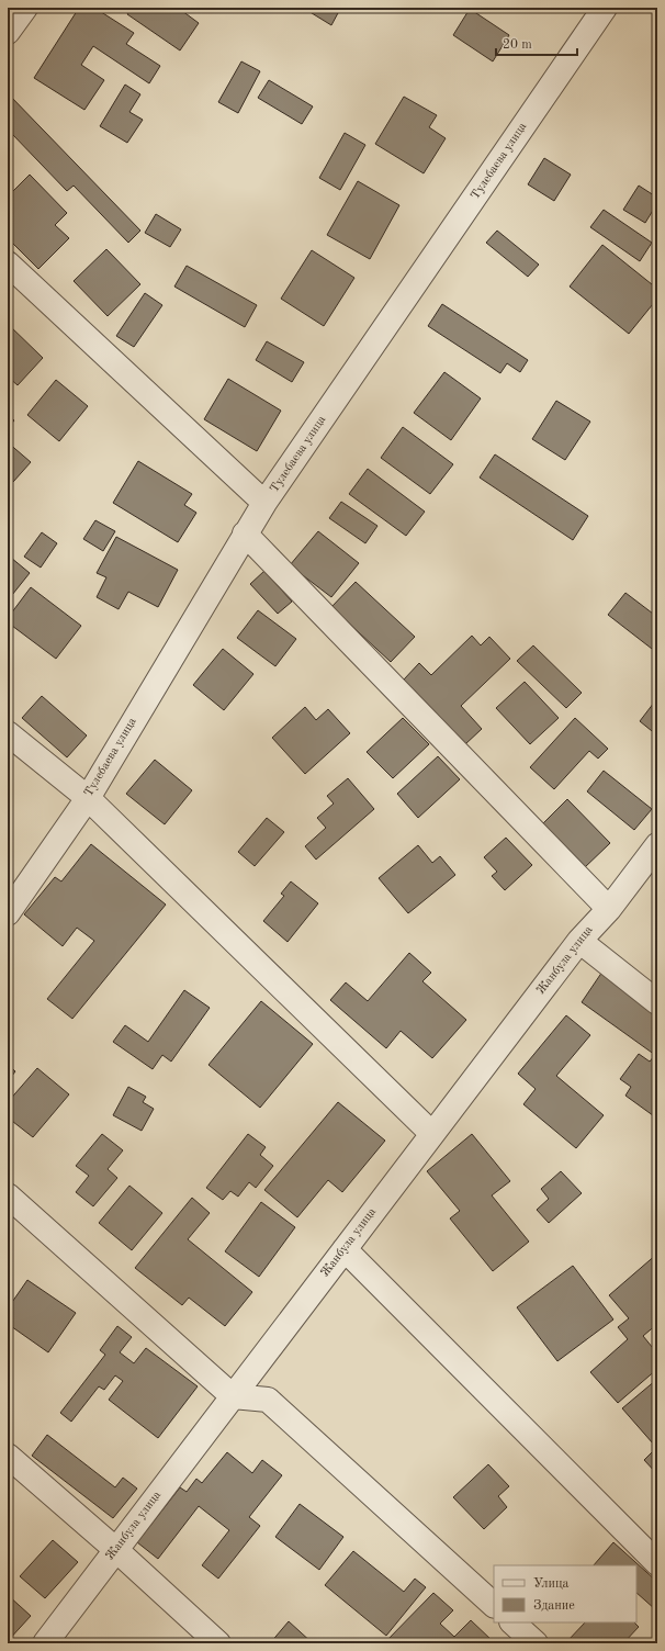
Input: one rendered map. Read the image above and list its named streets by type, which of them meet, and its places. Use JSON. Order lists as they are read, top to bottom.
{
  "streets": {
    "street": ["Тулебаева улица", "Жанбула улица"]
  },
  "legend": ["Улица", "Здание"],
  "scale_bar": "20 m"
}
